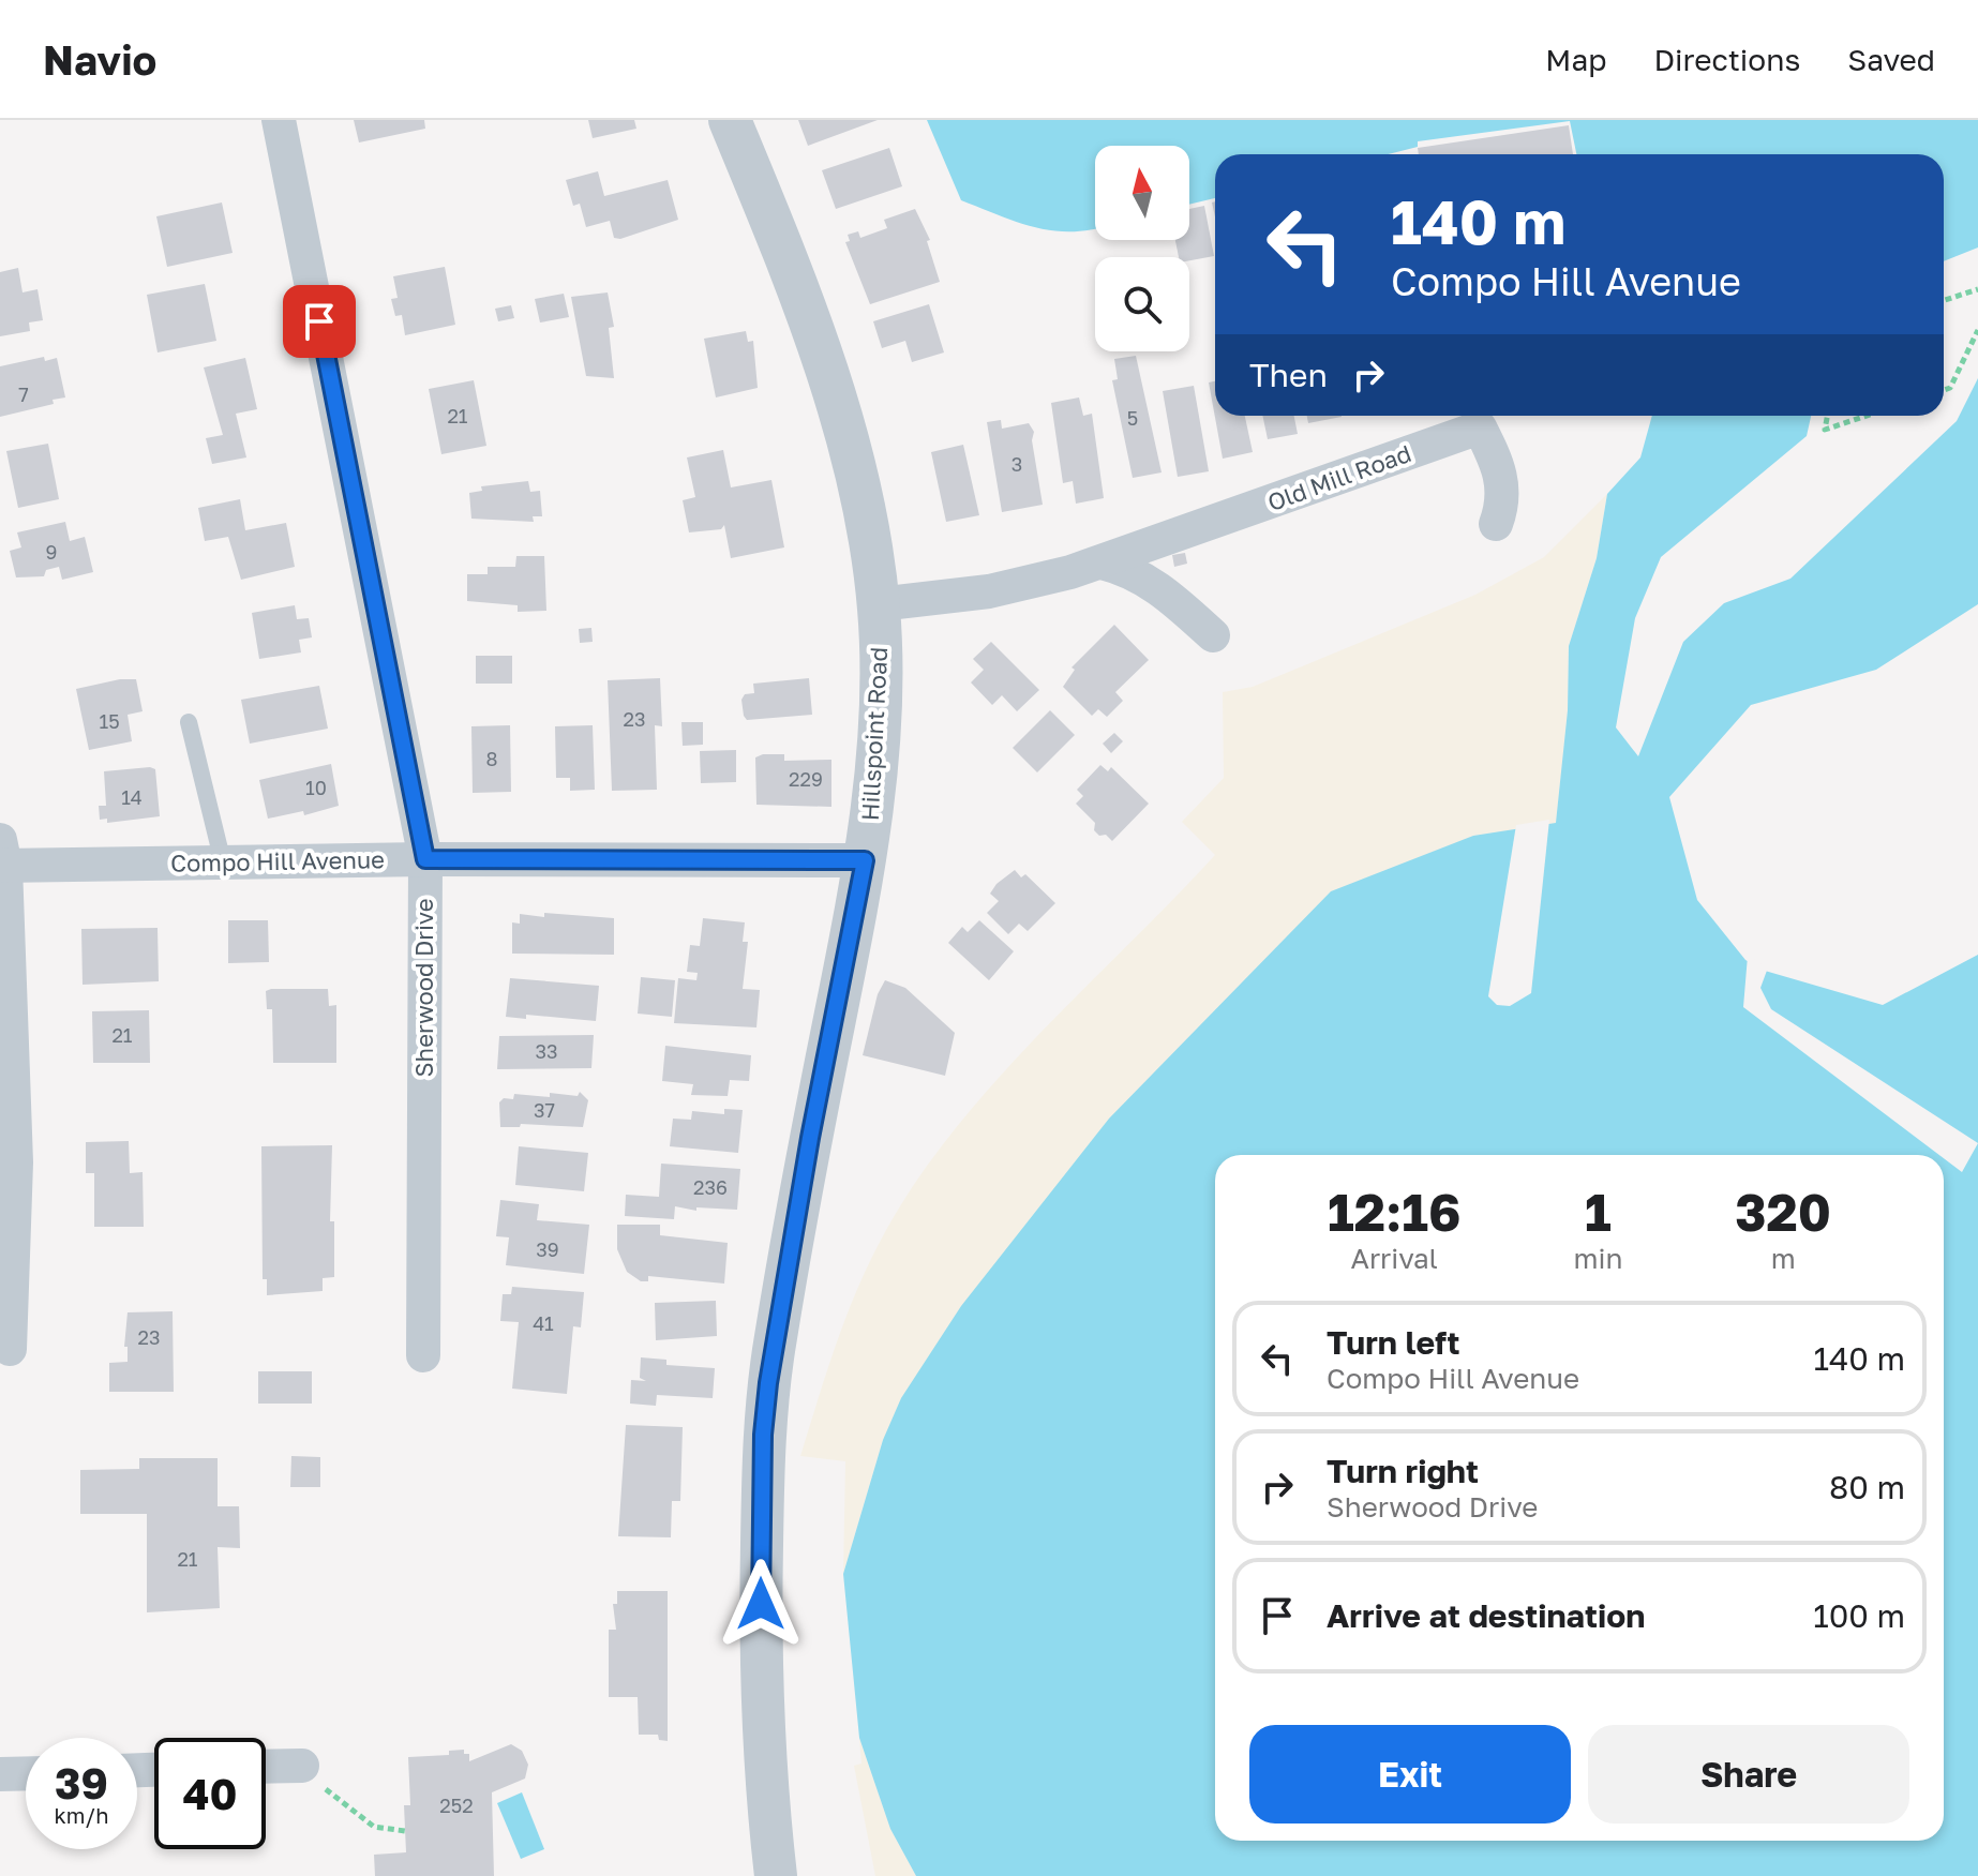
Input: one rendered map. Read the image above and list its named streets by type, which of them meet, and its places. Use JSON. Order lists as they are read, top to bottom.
{
  "streets": {
    "street": [
      "Old Mill Road",
      "Hillspoint Road",
      "Compo Hill Avenue",
      "Sherwood Drive"
    ]
  },
  "crossings": [
    ["Old Mill Road", "Hillspoint Road"],
    ["Hillspoint Road", "Compo Hill Avenue"],
    ["Compo Hill Avenue", "Sherwood Drive"]
  ],
  "house_numbers": [
    "7",
    "21",
    "5",
    "3",
    "9",
    "23",
    "15",
    "8",
    "229",
    "10",
    "14",
    "21",
    "33",
    "37",
    "236",
    "39",
    "41",
    "23",
    "21",
    "252"
  ],
  "north": "top",
  "page": {
    "header": "Navio",
    "nav": ["Map", "Directions", "Saved"],
    "turn": ["140 m", "Compo Hill Avenue"],
    "then": "Then",
    "eta": [
      "12:16",
      "Arrival",
      "1",
      "min",
      "320",
      "m"
    ],
    "list": [
      {
        "name": "Turn left",
        "note": "Compo Hill Avenue",
        "value": "140 m"
      },
      {
        "name": "Turn right",
        "note": "Sherwood Drive",
        "value": "80 m"
      },
      {
        "name": "Arrive at destination",
        "value": "100 m"
      }
    ],
    "buttons": ["Exit", "Share"],
    "speed": "39 km/h",
    "limit": "40"
  }
}
